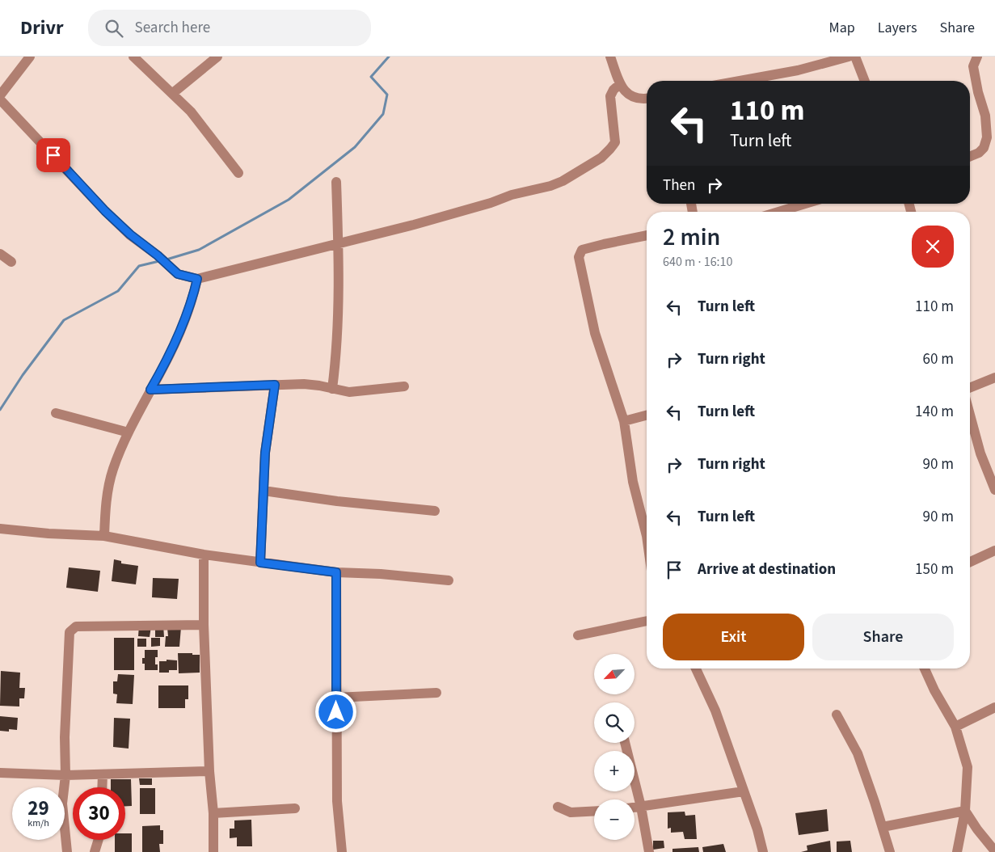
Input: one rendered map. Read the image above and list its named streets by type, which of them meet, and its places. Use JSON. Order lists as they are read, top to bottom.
{
  "north": "bottom left",
  "page": {
    "header": "Drivr",
    "search": "Search here",
    "nav": ["Map", "Layers", "Share"],
    "turn": ["110 m", "Turn left"],
    "then": "Then",
    "heading": ["2 min", "640 m · 16:10"],
    "list": [
      {
        "name": "Turn left",
        "value": "110 m"
      },
      {
        "name": "Turn right",
        "value": "60 m"
      },
      {
        "name": "Turn left",
        "value": "140 m"
      },
      {
        "name": "Turn right",
        "value": "90 m"
      },
      {
        "name": "Turn left",
        "value": "90 m"
      },
      {
        "name": "Arrive at destination",
        "value": "150 m"
      }
    ],
    "buttons": ["Exit", "Share"],
    "map_buttons": ["+", "−"],
    "speed": "29 km/h",
    "limit": "30"
  }
}
